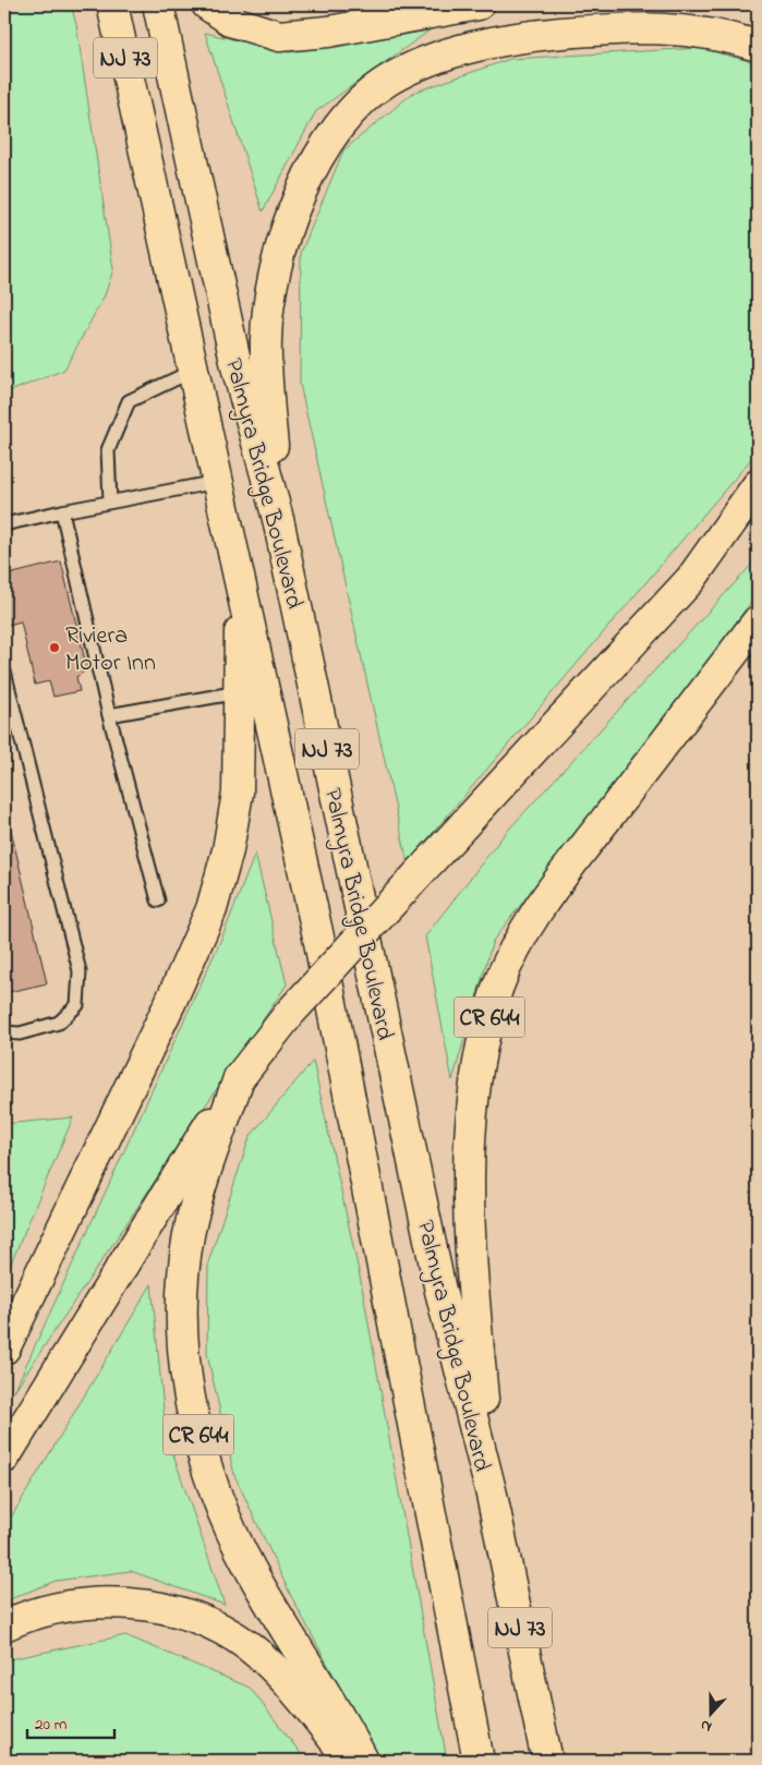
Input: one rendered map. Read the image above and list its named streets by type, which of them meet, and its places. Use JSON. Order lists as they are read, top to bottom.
{
  "streets": {
    "highway": ["NJ 73", "Palmyra Bridge Boulevard", "CR 644"]
  },
  "crossings": [
    ["Palmyra Bridge Boulevard", "CR 644"]
  ],
  "places": ["Riviera Motor Inn"],
  "scale_bar": "20 m",
  "north": "bottom"
}
